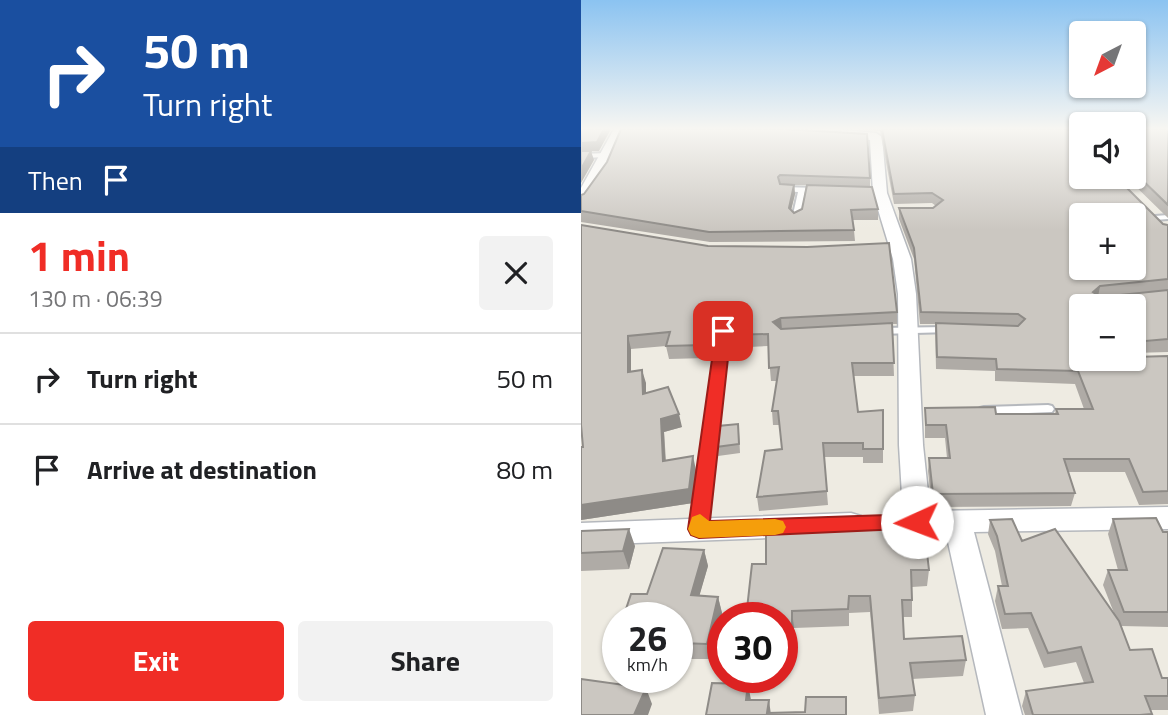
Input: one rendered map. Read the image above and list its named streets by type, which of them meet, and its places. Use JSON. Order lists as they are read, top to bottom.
{
  "north": "bottom left",
  "page": {
    "turn": ["50 m", "Turn right"],
    "map_buttons": ["+", "−"],
    "then": "Then",
    "heading": ["1 min", "130 m · 06:39"],
    "list": [
      {
        "name": "Turn right",
        "value": "50 m"
      },
      {
        "name": "Arrive at destination",
        "value": "80 m"
      }
    ],
    "speed": "26 km/h",
    "limit": "30",
    "buttons": ["Exit", "Share"]
  }
}
